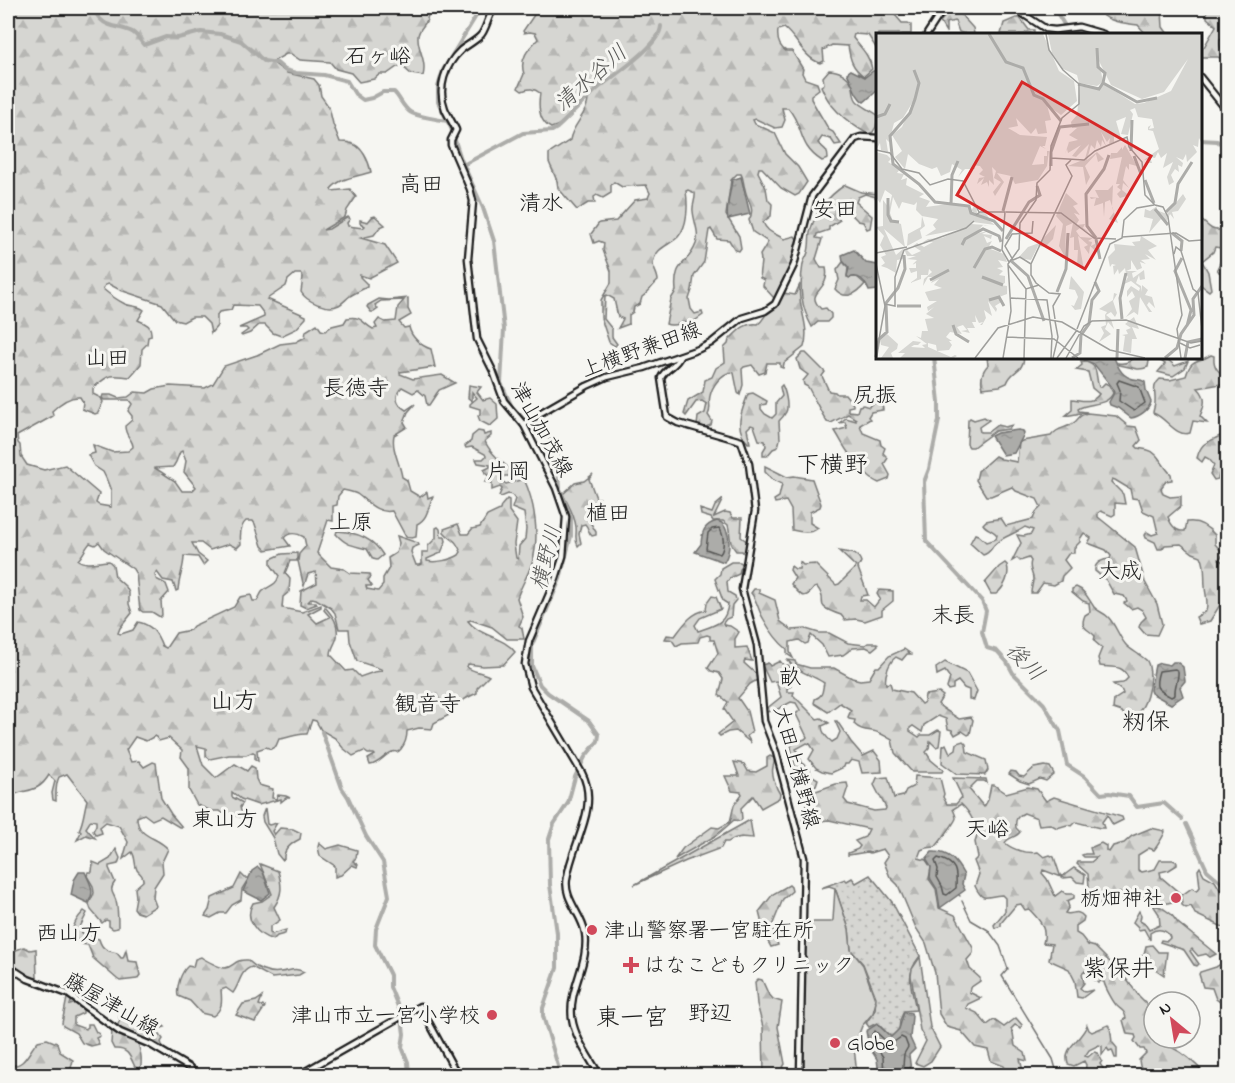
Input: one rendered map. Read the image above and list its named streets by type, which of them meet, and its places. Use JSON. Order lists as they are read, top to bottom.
{
  "streets": {
    "main road": [
      "上横野兼田線",
      "津山加茂線",
      "大田上横野線",
      "藤屋津山線"
    ]
  },
  "crossings": [
    ["上横野兼田線", "津山加茂線"],
    ["上横野兼田線", "大田上横野線"]
  ],
  "districts": [
    "石ヶ峪",
    "高田",
    "清水",
    "安田",
    "山田",
    "長徳寺",
    "尻振",
    "下横野",
    "片岡",
    "植田",
    "上原",
    "大成",
    "末長",
    "畝",
    "山方",
    "観音寺",
    "籾保",
    "東山方",
    "天峪",
    "西山方",
    "紫保井",
    "野辺",
    "東一宮"
  ],
  "water": ["清水谷川", "横野川", "後川"],
  "places": {
    "other": [
      "栃畑神社",
      "津山警察署一宮駐在所",
      "津山市立一宮小学校",
      "Globe"
    ],
    "health": ["はなこどもクリニック"]
  },
  "north": "top left"
}
